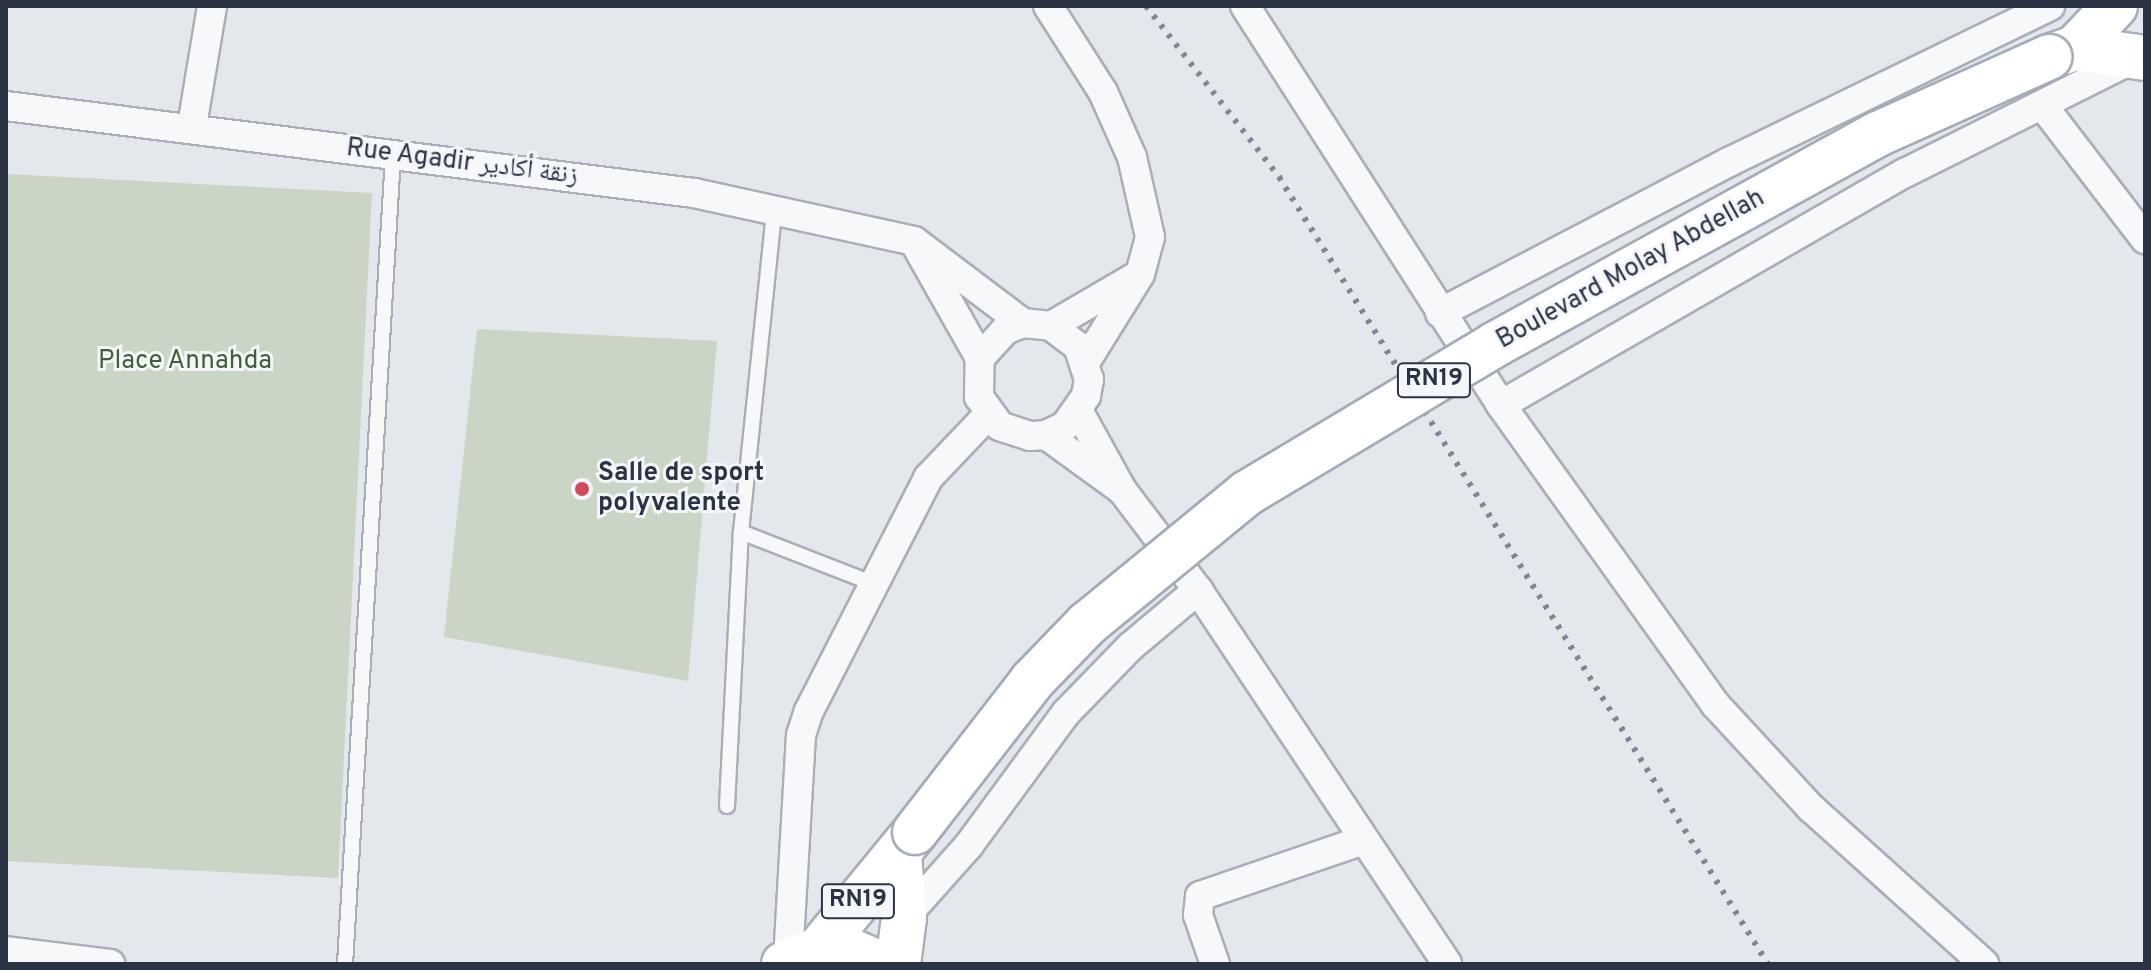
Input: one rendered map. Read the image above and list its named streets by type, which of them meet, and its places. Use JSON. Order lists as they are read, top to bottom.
{
  "streets": {
    "main road": ["Boulevard Molay Abdellah", "RN19"],
    "street": ["Rue Agadir زنقة أكادير"]
  },
  "crossings": [
    ["Boulevard Molay Abdellah", "RN19"]
  ],
  "parks": ["Place Annahda"],
  "places": ["Salle de sport polyvalente"]
}
